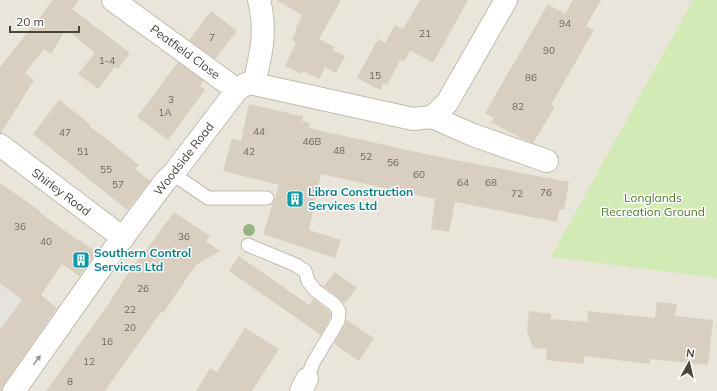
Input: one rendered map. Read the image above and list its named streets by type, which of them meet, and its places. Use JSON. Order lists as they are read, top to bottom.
{
  "streets": {
    "street": ["Peatfield Close", "Woodside Road", "Shirley Road"]
  },
  "crossings": [
    ["Peatfield Close", "Woodside Road"],
    ["Woodside Road", "Shirley Road"]
  ],
  "one_way": ["Woodside Road"],
  "parks": ["Longlands Recreation Ground"],
  "places": {
    "building": ["Libra Construction Services Ltd", "Southern Control Services Ltd"]
  },
  "house_numbers": [
    "94",
    "21",
    "7",
    "90",
    "1-4",
    "15",
    "86",
    "3",
    "82",
    "1A",
    "44",
    "47",
    "46B",
    "48",
    "51",
    "42",
    "52",
    "56",
    "55",
    "60",
    "64",
    "68",
    "57",
    "76",
    "72",
    "36",
    "36",
    "40",
    "26",
    "22",
    "20",
    "16",
    "12",
    "8"
  ],
  "scale_bar": "20 m",
  "north": "top"
}
